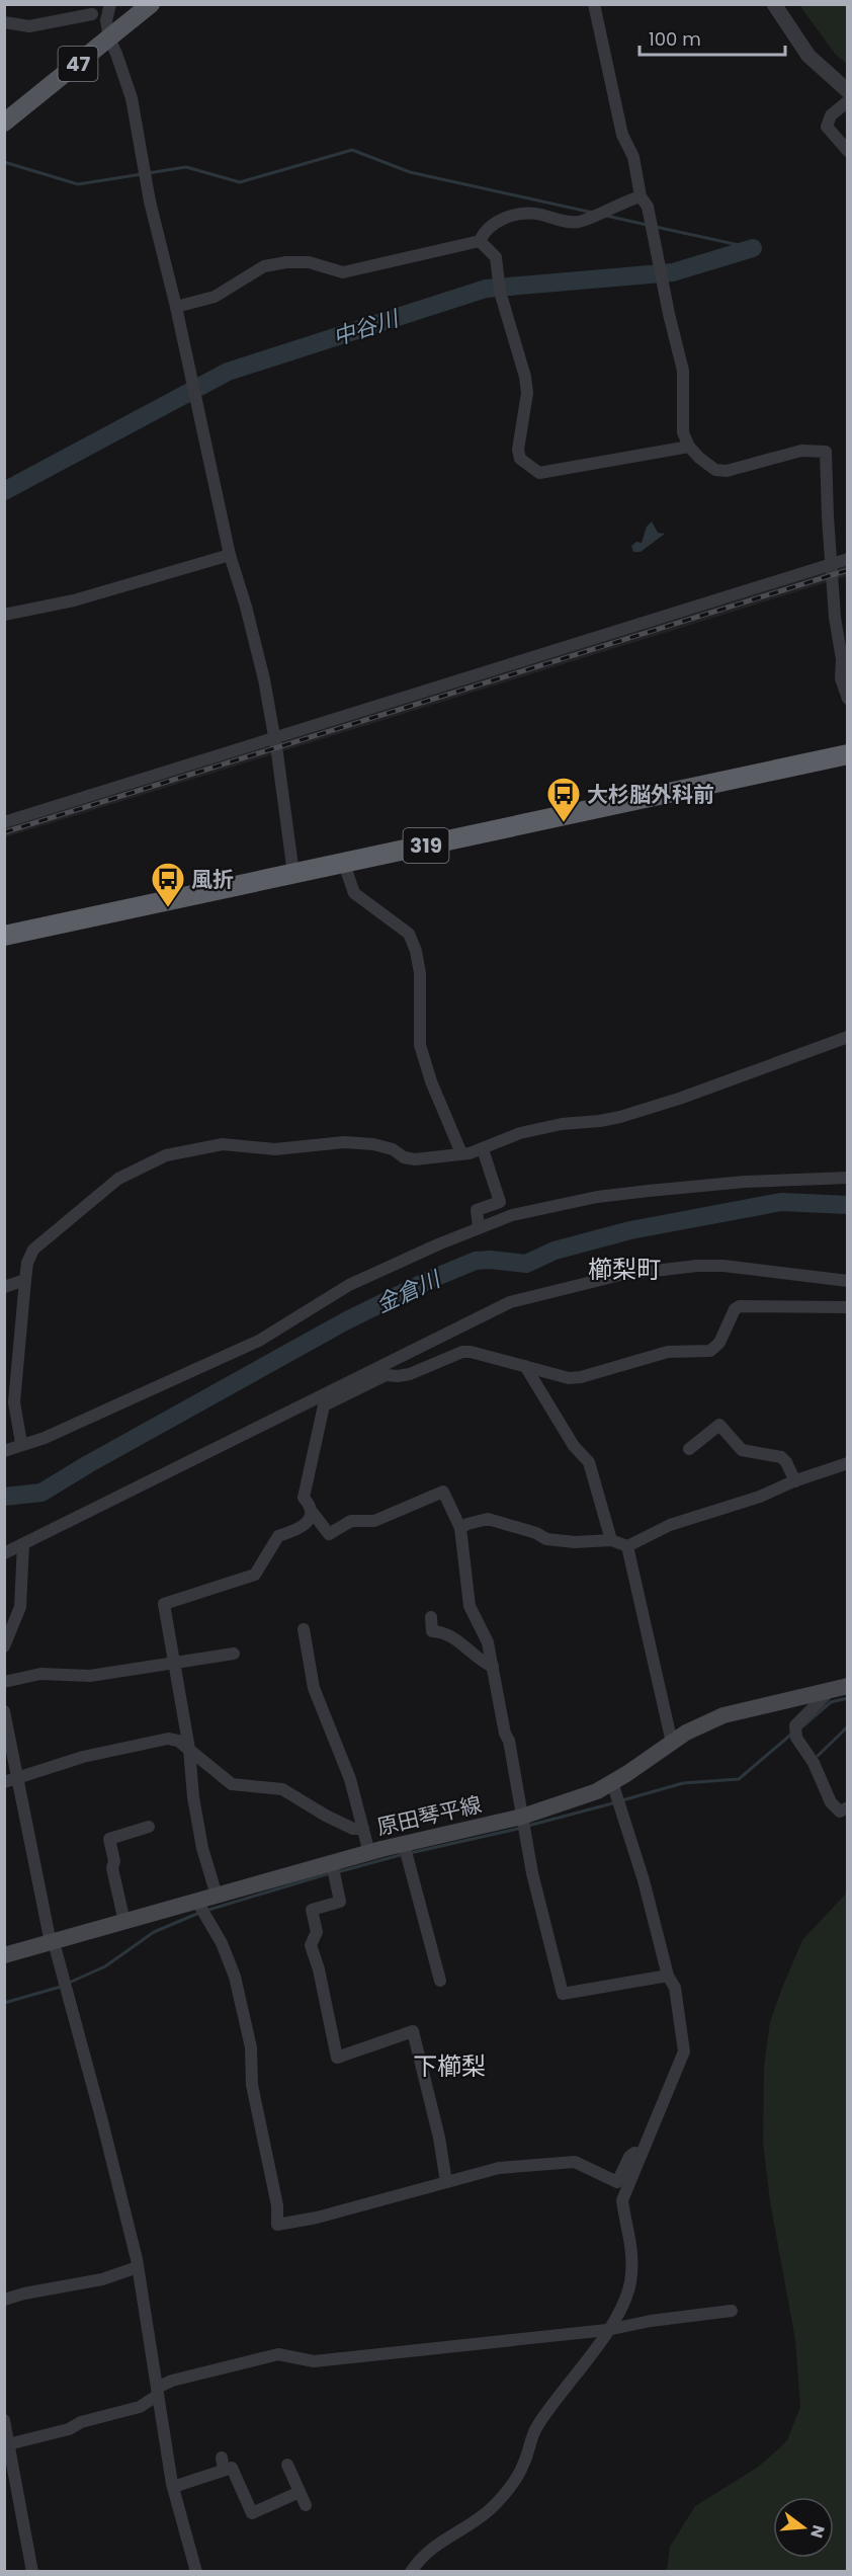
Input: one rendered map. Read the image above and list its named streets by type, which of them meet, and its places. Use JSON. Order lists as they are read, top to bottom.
{
  "streets": {
    "highway": ["319"],
    "main road": ["47", "原田琴平線"]
  },
  "districts": ["櫛梨町", "下櫛梨"],
  "water": ["中谷川", "金倉川"],
  "places": {
    "bus stop": ["大杉脳外科前", "風折"]
  },
  "scale_bar": "100 m",
  "north": "right"
}
